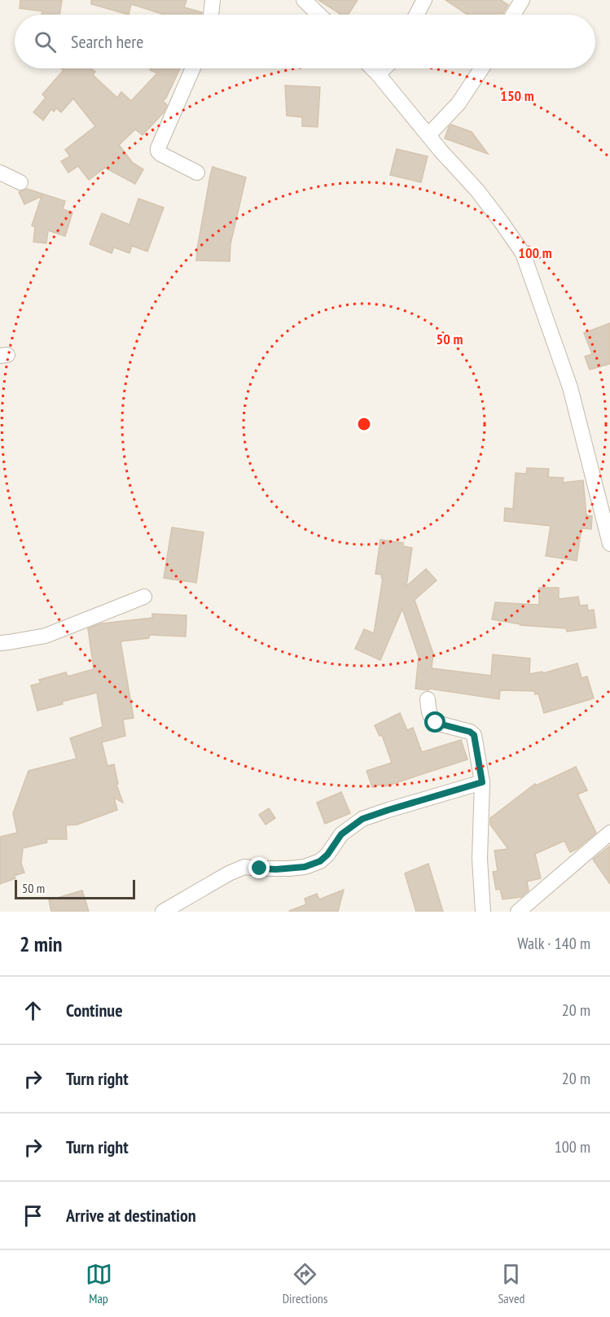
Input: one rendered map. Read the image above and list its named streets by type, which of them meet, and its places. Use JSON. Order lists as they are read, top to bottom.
{
  "scale_bar": "50 m",
  "page": {
    "search": "Search here",
    "scale": "50 m",
    "heading": ["2 min", "Walk · 140 m"],
    "list": [
      ["Continue", "20 m"],
      ["Turn right", "20 m"],
      ["Turn right", "100 m"],
      "Arrive at destination"
    ],
    "nav": ["Map", "Directions", "Saved"]
  },
  "rings": ["150 m", "100 m", "50 m"]
}
